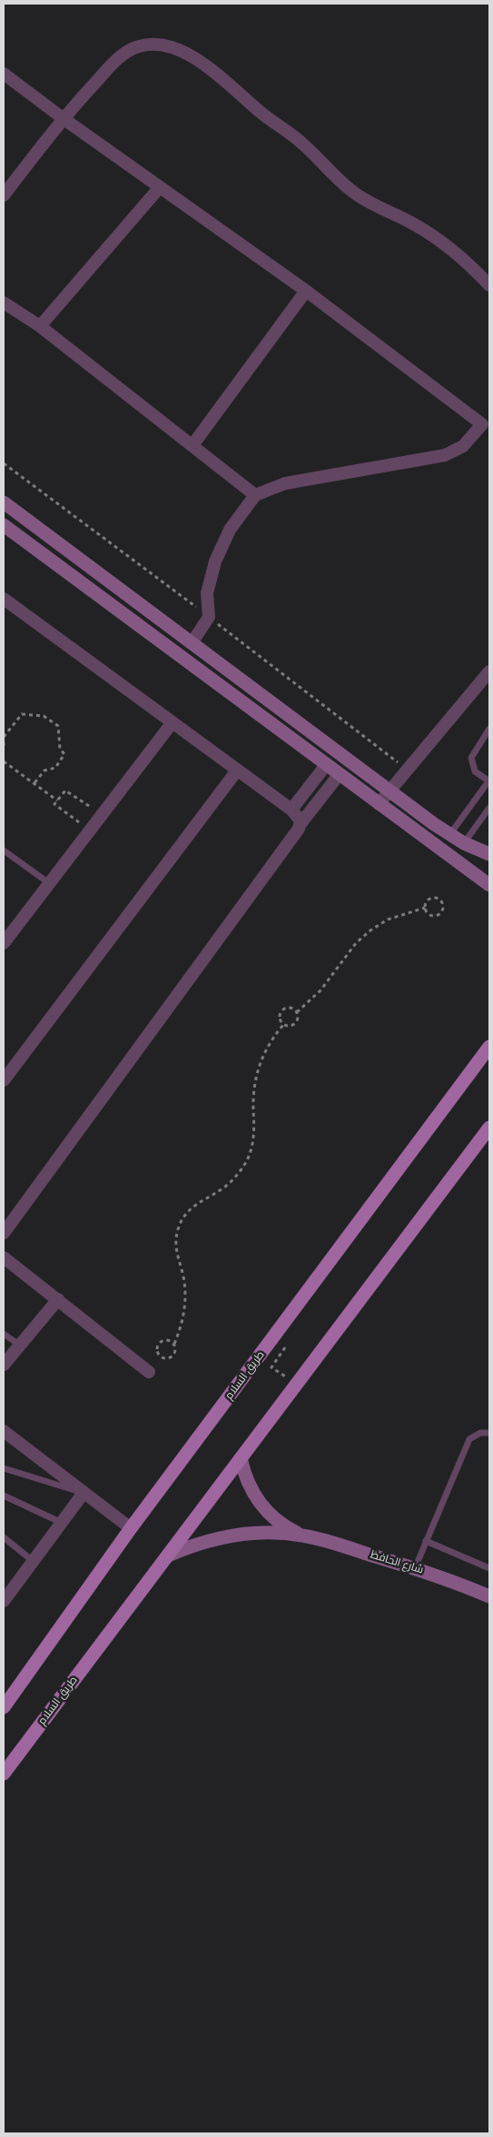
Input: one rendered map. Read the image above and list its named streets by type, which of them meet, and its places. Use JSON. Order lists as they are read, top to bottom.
{
  "streets": {
    "main road": ["طريق السلام"],
    "street": ["شارع الحافظ"]
  },
  "crossings": [
    ["طريق السلام", "شارع الحافظ"]
  ]
}
